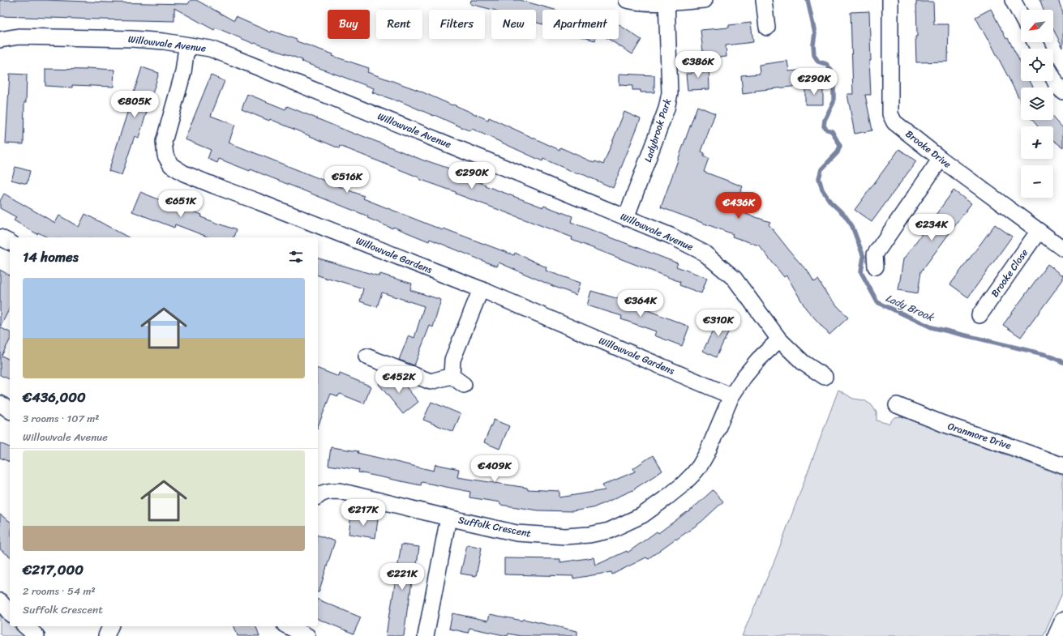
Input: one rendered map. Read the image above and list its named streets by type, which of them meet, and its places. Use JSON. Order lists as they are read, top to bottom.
{
  "streets": {
    "street": [
      "Willowvale Avenue",
      "Ladybrook Park",
      "Brooke Drive",
      "Willowvale Gardens",
      "Brooke Close",
      "Oranmore Drive",
      "Suffolk Crescent"
    ]
  },
  "crossings": [
    ["Willowvale Avenue", "Ladybrook Park"],
    ["Willowvale Avenue", "Willowvale Gardens"],
    ["Willowvale Avenue", "Suffolk Crescent"],
    ["Brooke Drive", "Brooke Close"],
    ["Willowvale Gardens", "Suffolk Crescent"]
  ],
  "water": ["Lady Brook"],
  "north": "bottom left",
  "page": {
    "map_buttons": ["+", "−"],
    "chip": [
      "Buy",
      "Rent",
      "Filters",
      "New",
      "Apartment"
    ],
    "price": [
      "€386K",
      "€290K",
      "€805K",
      "€290K",
      "€516K",
      "€651K",
      "€436K",
      "€234K",
      "€364K",
      "€310K",
      "€452K",
      "€409K",
      "€217K",
      "€221K"
    ],
    "heading": "14 homes",
    "list": [
      {
        "name": "€436,000",
        "note": "3 rooms · 107 m² · Willowvale Avenue"
      },
      {
        "name": "€217,000",
        "note": "2 rooms · 54 m² · Suffolk Crescent"
      }
    ]
  }
}
